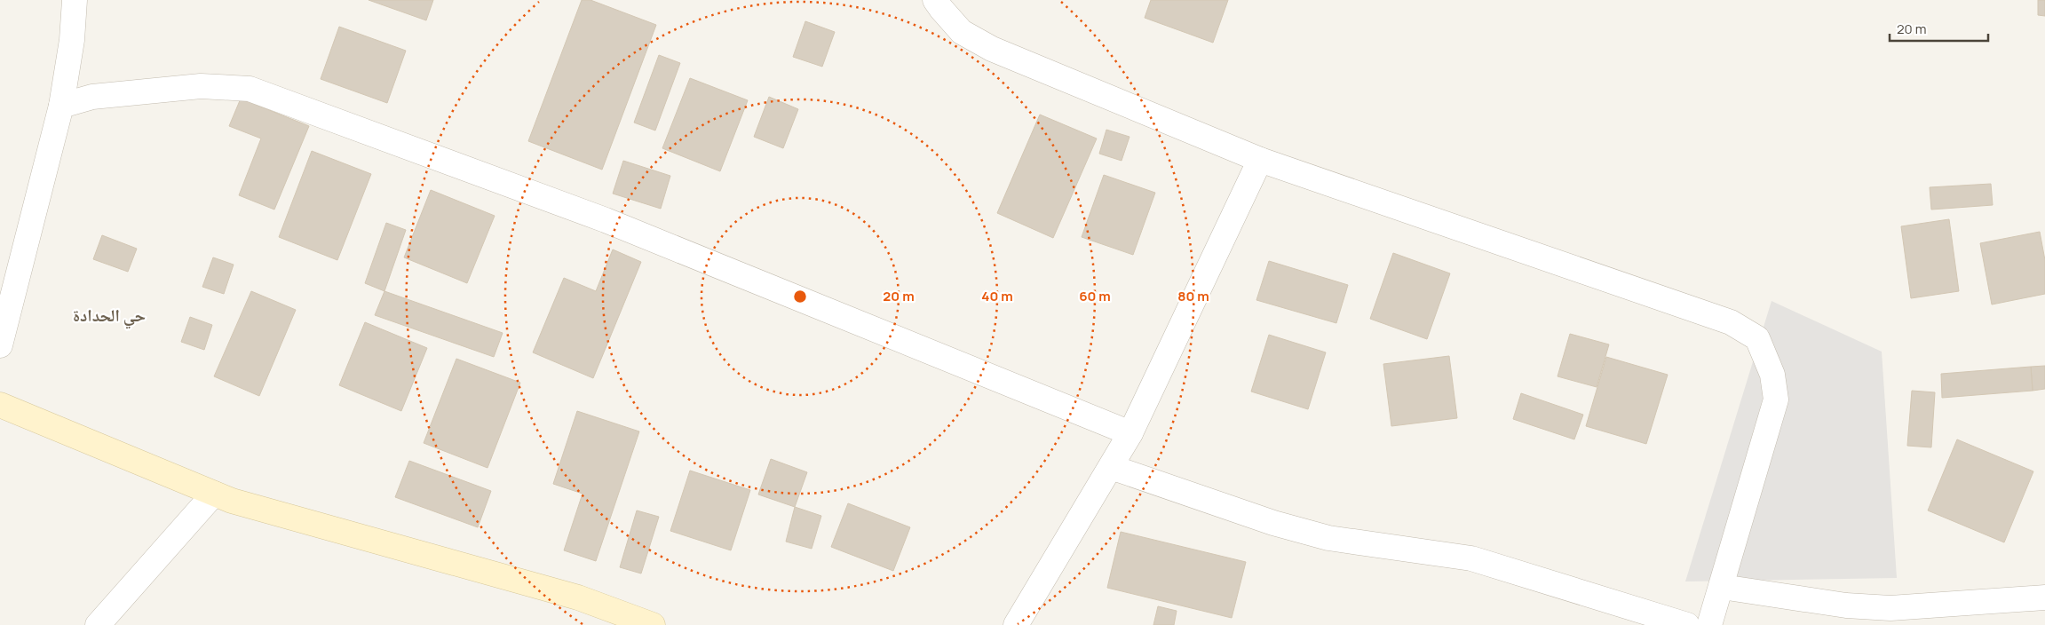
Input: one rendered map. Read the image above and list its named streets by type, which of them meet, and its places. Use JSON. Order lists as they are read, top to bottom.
{
  "districts": ["حي الحدادة"],
  "scale_bar": "20 m",
  "rings": [
    "20 m",
    "40 m",
    "60 m",
    "80 m"
  ]
}
